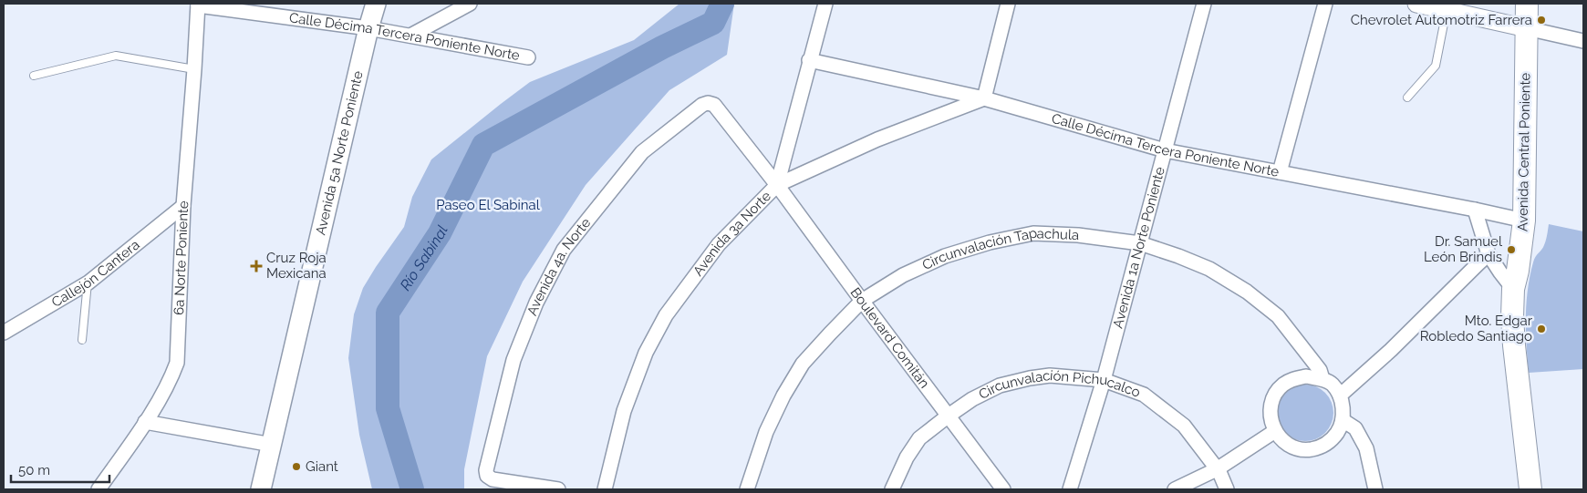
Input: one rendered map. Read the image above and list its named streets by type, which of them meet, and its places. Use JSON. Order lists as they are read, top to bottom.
{
  "streets": {
    "main road": ["Avenida Central Poniente", "Avenida 5a Norte Poniente"],
    "street": [
      "Calle Décima Tercera Poniente Norte",
      "Avenida 3a Norte",
      "Avenida 1a Norte Poniente",
      "Circunvalación Tapachula",
      "6a Norte Poniente",
      "Avenida 4a. Norte",
      "Callejón Cantera",
      "Boulevard Comitán",
      "Circunvalación Pichucalco"
    ]
  },
  "crossings": [
    ["Calle Décima Tercera Poniente Norte", "Avenida Central Poniente"],
    ["Calle Décima Tercera Poniente Norte", "Avenida 5a Norte Poniente"],
    ["Calle Décima Tercera Poniente Norte", "Avenida 3a Norte"],
    ["Calle Décima Tercera Poniente Norte", "Avenida 1a Norte Poniente"],
    ["Calle Décima Tercera Poniente Norte", "6a Norte Poniente"],
    ["Avenida 3a Norte", "Boulevard Comitán"],
    ["Avenida 1a Norte Poniente", "Circunvalación Tapachula"],
    ["Avenida 1a Norte Poniente", "Circunvalación Pichucalco"],
    ["Circunvalación Tapachula", "Boulevard Comitán"],
    ["6a Norte Poniente", "Callejón Cantera"],
    ["Avenida 4a. Norte", "Boulevard Comitán"],
    ["Boulevard Comitán", "Circunvalación Pichucalco"]
  ],
  "water": ["Río Sabinal"],
  "parks": ["Paseo El Sabinal"],
  "places": {
    "other": [
      "Chevrolet Automotriz Farrera",
      "Dr. Samuel León Brindis",
      "Mto. Edgar Robledo Santiago",
      "Giant"
    ],
    "health": ["Cruz Roja Mexicana"]
  },
  "scale_bar": "50 m"
}
